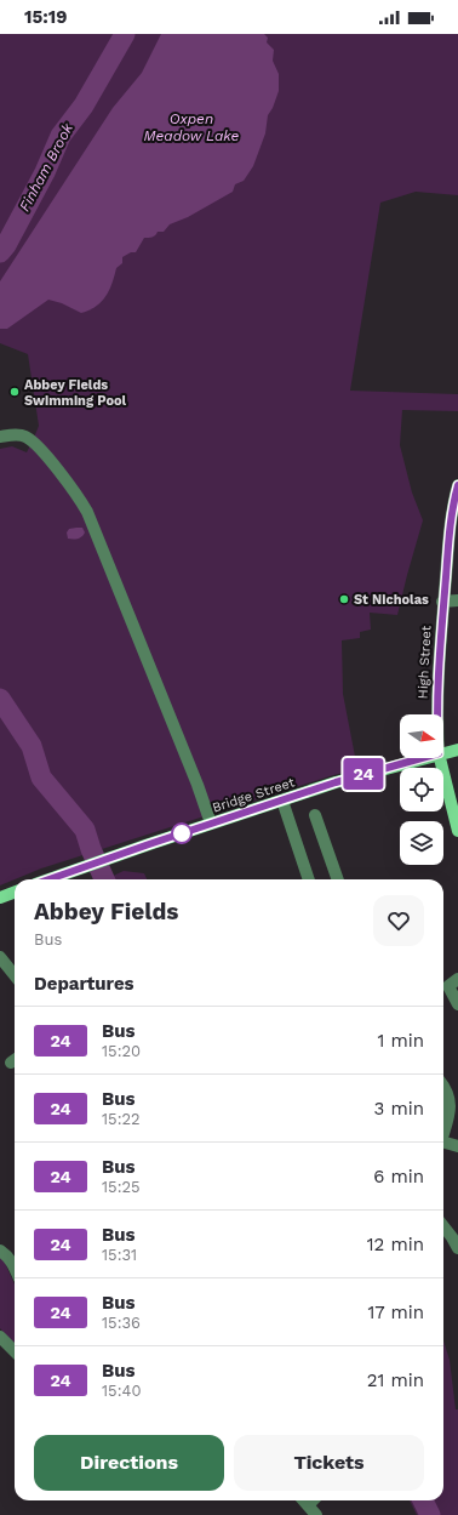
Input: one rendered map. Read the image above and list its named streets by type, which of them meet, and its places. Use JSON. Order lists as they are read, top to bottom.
{
  "streets": {
    "main road": ["Bridge Street"],
    "street": ["High Street"]
  },
  "water": ["Oxpen Meadow Lake", "Finham Brook"],
  "places": ["Abbey Fields Swimming Pool", "St Nicholas"],
  "lines": ["bus line 24"],
  "north": "right",
  "page": {
    "status": "15:19",
    "on_map": "24",
    "heading": [
      ["Abbey Fields", "Bus"],
      "Departures"
    ],
    "list": [
      {
        "mark": "24",
        "name": "Bus",
        "note": "15:20",
        "value": "1 min"
      },
      {
        "mark": "24",
        "name": "Bus",
        "note": "15:22",
        "value": "3 min"
      },
      {
        "mark": "24",
        "name": "Bus",
        "note": "15:25",
        "value": "6 min"
      },
      {
        "mark": "24",
        "name": "Bus",
        "note": "15:31",
        "value": "12 min"
      },
      {
        "mark": "24",
        "name": "Bus",
        "note": "15:36",
        "value": "17 min"
      },
      {
        "mark": "24",
        "name": "Bus",
        "note": "15:40",
        "value": "21 min"
      }
    ],
    "buttons": ["Directions", "Tickets"]
  }
}
